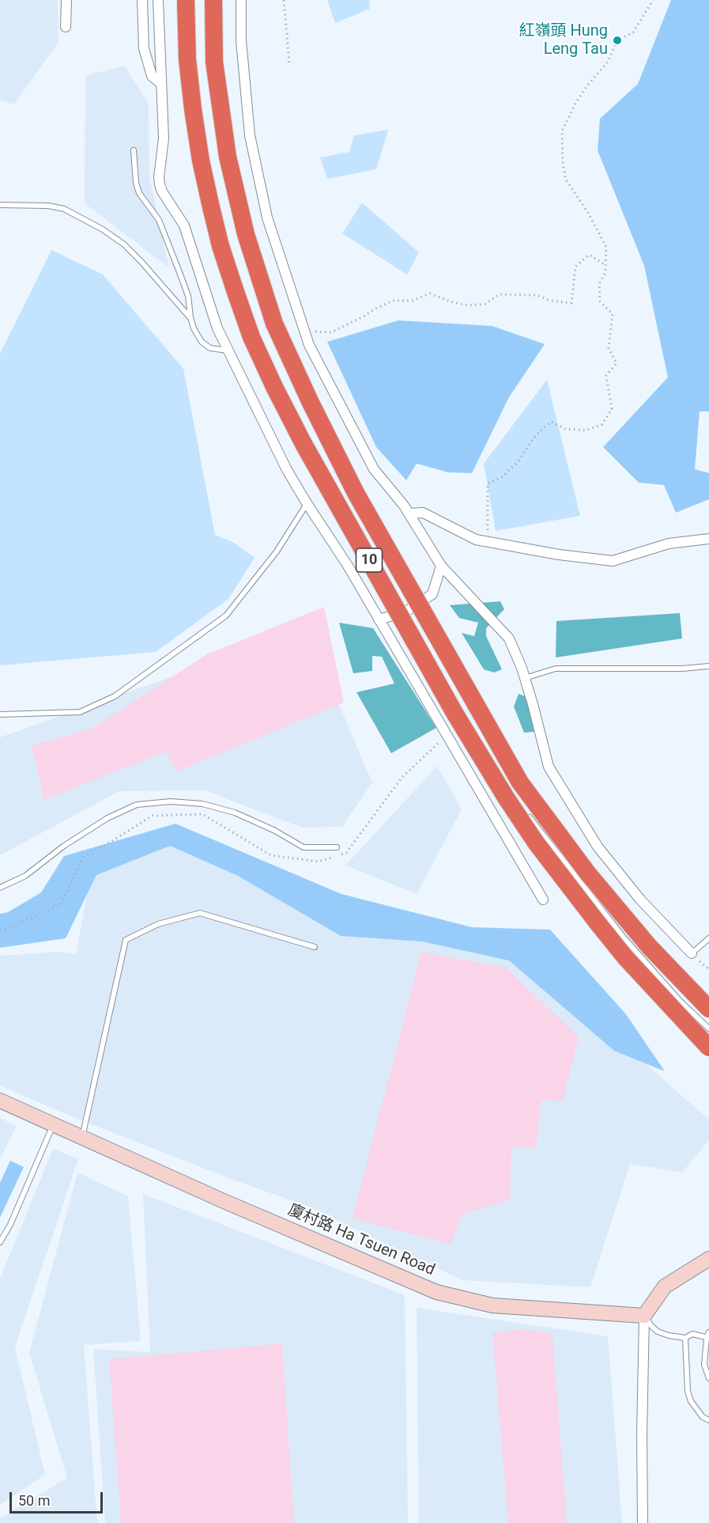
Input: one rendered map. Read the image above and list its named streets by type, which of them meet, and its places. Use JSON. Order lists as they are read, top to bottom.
{
  "streets": {
    "highway": ["10"],
    "street": ["廈村路 Ha Tsuen Road"]
  },
  "places": ["紅嶺頭 Hung Leng Tau"],
  "scale_bar": "50 m"
}
